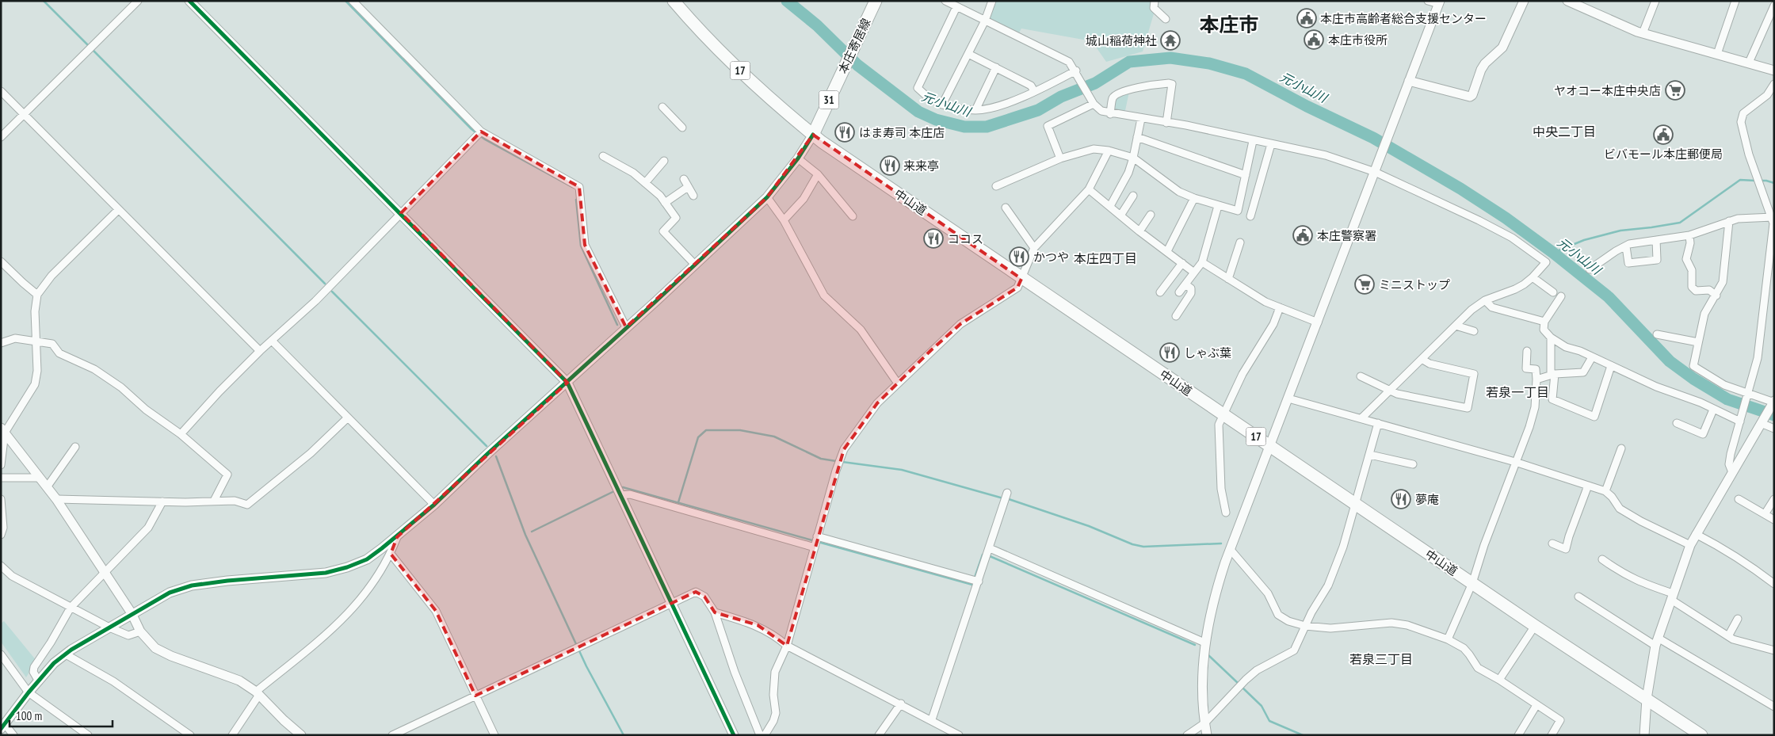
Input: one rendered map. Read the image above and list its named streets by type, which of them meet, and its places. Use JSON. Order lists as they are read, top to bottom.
{
  "streets": {
    "main road": [
      "本庄寄居線",
      "17",
      "31",
      "中山道"
    ]
  },
  "crossings": [
    ["本庄寄居線", "中山道"]
  ],
  "districts": [
    "本庄市",
    "中央二丁目",
    "本庄四丁目",
    "若泉一丁目",
    "若泉三丁目"
  ],
  "water": ["元小山川"],
  "places": {
    "public building": [
      "本庄市高齢者総合支援センター",
      "本庄市役所",
      "ビバモール本庄郵便局",
      "本庄警察署"
    ],
    "temple": ["城山稲荷神社"],
    "supermarket": ["ヤオコー本庄中央店", "ミニストップ"],
    "restaurant": [
      "はま寿司 本庄店",
      "来来亭",
      "ココス",
      "かつや",
      "しゃぶ葉",
      "夢庵"
    ]
  },
  "scale_bar": "100 m"
}
